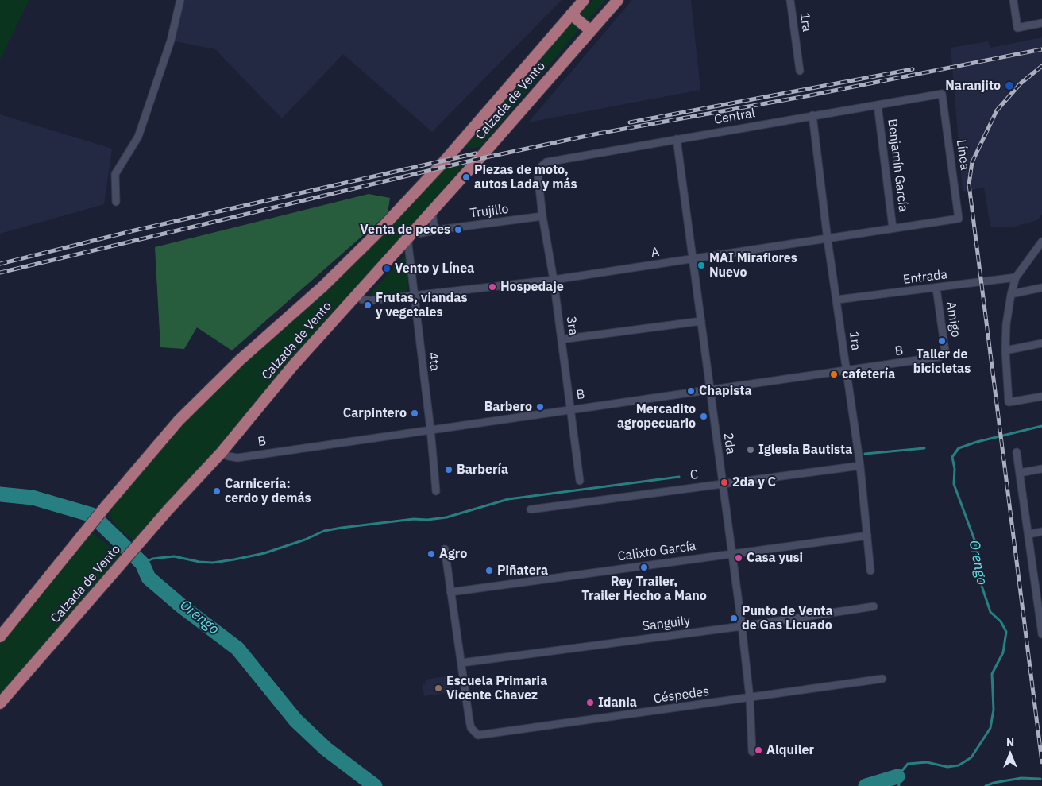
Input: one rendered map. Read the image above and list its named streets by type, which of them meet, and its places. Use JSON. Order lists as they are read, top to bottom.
{
  "streets": {
    "main road": ["Calzada de Vento"],
    "street": [
      "1ra",
      "Central",
      "Línea",
      "Benjamín García",
      "Trujillo",
      "A",
      "Entrada",
      "Amigo",
      "3ra",
      "B",
      "4ta",
      "2da",
      "C",
      "Calixto García",
      "Sanguily",
      "Céspedes"
    ]
  },
  "crossings": [
    ["1ra", "Central"],
    ["1ra", "A"],
    ["1ra", "Entrada"],
    ["1ra", "B"],
    ["1ra", "C"],
    ["1ra", "Calixto García"],
    ["Calzada de Vento", "Trujillo"],
    ["Calzada de Vento", "A"],
    ["Calzada de Vento", "B"],
    ["Calzada de Vento", "4ta"],
    ["Central", "Línea"],
    ["Central", "Benjamín García"],
    ["Central", "3ra"],
    ["Central", "2da"],
    ["Línea", "A"],
    ["Benjamín García", "A"],
    ["Trujillo", "3ra"],
    ["Trujillo", "4ta"],
    ["A", "3ra"],
    ["A", "4ta"],
    ["A", "2da"],
    ["Entrada", "Amigo"],
    ["Amigo", "B"],
    ["3ra", "B"],
    ["B", "4ta"],
    ["B", "2da"],
    ["2da", "C"],
    ["2da", "Calixto García"],
    ["2da", "Sanguily"],
    ["2da", "Céspedes"],
    ["Sanguily", "Céspedes"]
  ],
  "water": ["Orengo"],
  "places": [
    "Naranjito",
    "Piezas de moto, autos Lada y más",
    "Venta de peces",
    "MAI Miraflores Nuevo",
    "Vento y Línea",
    "Hospedaje",
    "Frutas, viandas y vegetales",
    "Taller de bicicletas",
    "cafetería",
    "Chapista",
    "Barbero",
    "Carpintero",
    "Mercadito agropecuario",
    "Iglesia Bautista",
    "Barbería",
    "2da y C",
    "Carnicería: cerdo y demás",
    "Agro",
    "Casa yusi",
    "Rey Trailer, Trailer Hecho a Mano",
    "Piñatera",
    "Punto de Venta de Gas Licuado",
    "Escuela Primaria Vicente Chavez",
    "Idania",
    "Alquiler"
  ],
  "north": "top"
}
